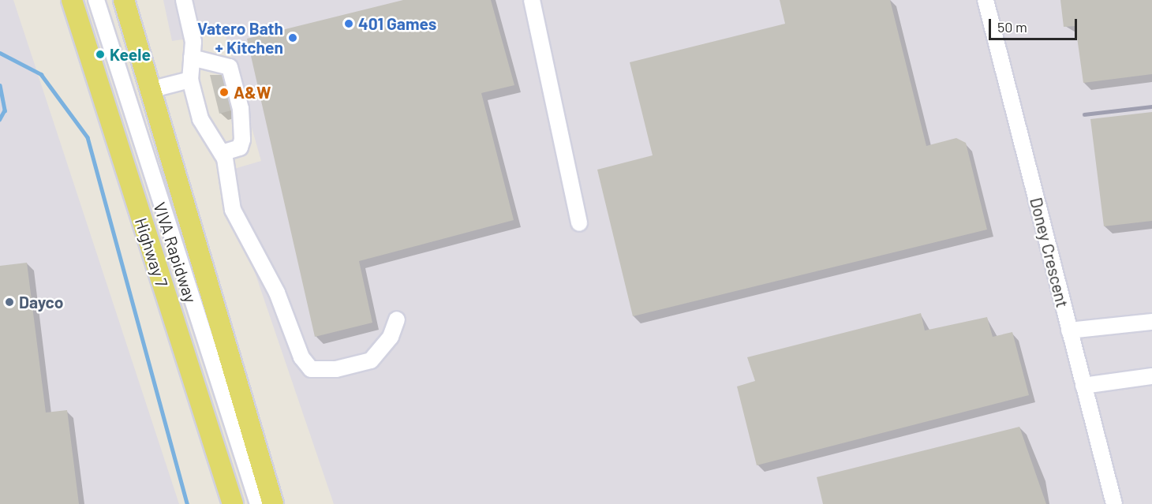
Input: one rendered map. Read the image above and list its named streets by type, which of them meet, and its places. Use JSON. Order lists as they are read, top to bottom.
{
  "streets": {
    "main road": ["Highway 7"],
    "street": ["VIVA Rapidway", "Doney Crescent"]
  },
  "places": [
    "401 Games",
    "Vatero Bath + Kitchen",
    "Keele",
    "A&W",
    "Dayco"
  ],
  "scale_bar": "50 m"
}
